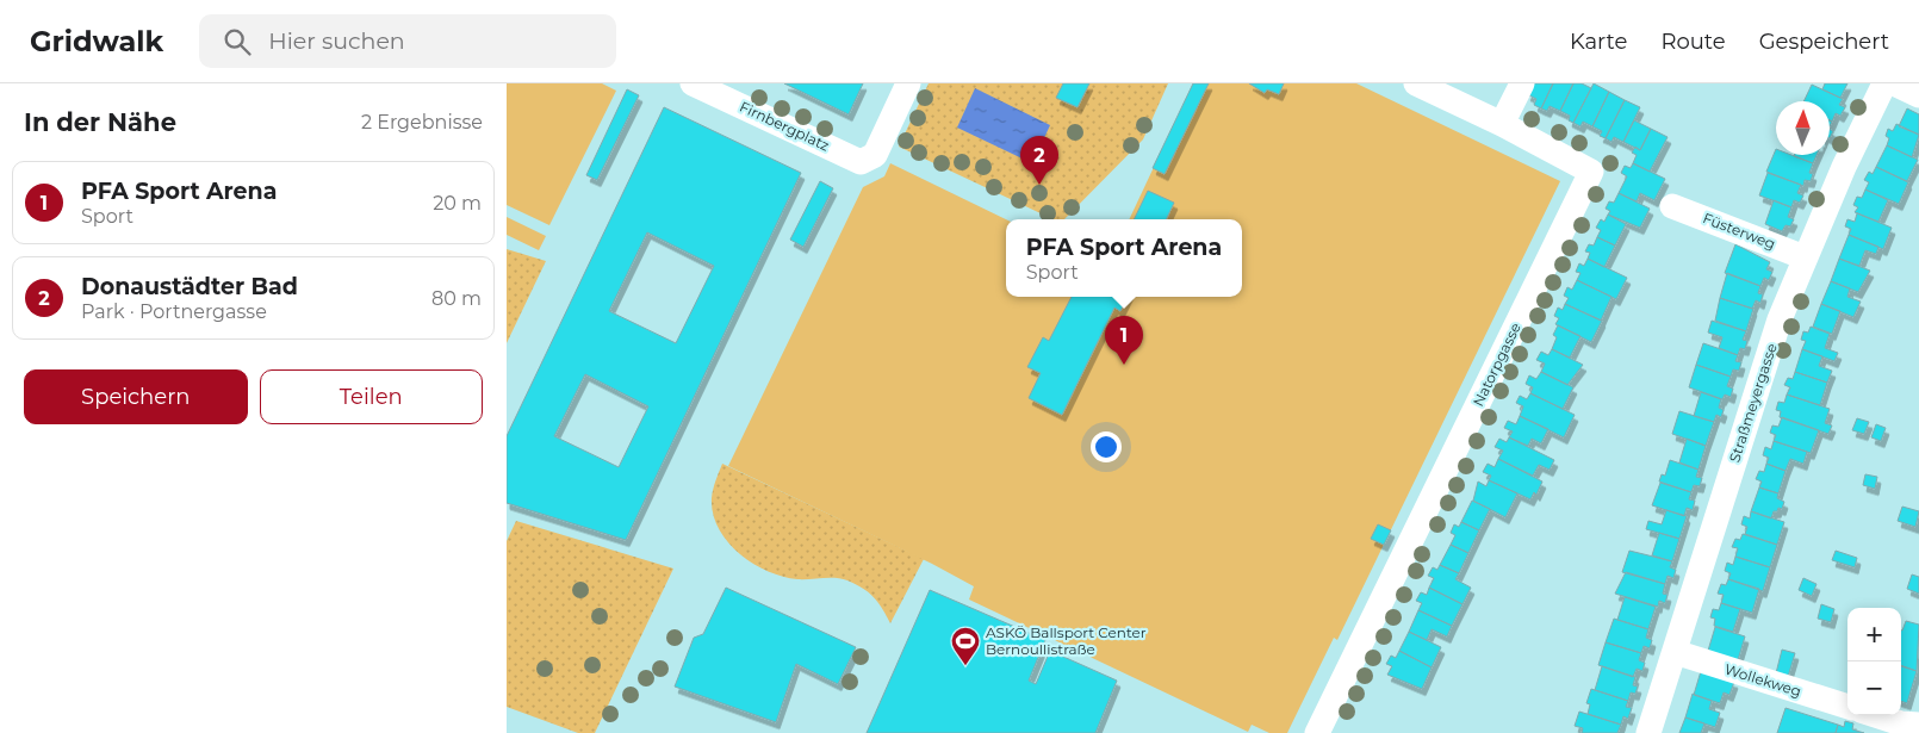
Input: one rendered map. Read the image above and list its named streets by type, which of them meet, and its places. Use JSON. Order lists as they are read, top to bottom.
{
  "streets": {
    "street": [
      "Firnbergplatz",
      "Füsterweg",
      "Natorpgasse",
      "Straßmeyergasse",
      "Wollekweg"
    ]
  },
  "crossings": [
    ["Füsterweg", "Straßmeyergasse"],
    ["Straßmeyergasse", "Wollekweg"]
  ],
  "places": {
    "sports": ["ASKÖ Ballsport Center Bernoullistraße"]
  },
  "north": "top",
  "page": {
    "header": "Gridwalk",
    "search": "Hier suchen",
    "nav": ["Karte", "Route", "Gespeichert"],
    "heading": ["In der Nähe", "2 Ergebnisse"],
    "pins": ["2", "1"],
    "list": [
      {
        "mark": "1",
        "name": "PFA Sport Arena",
        "note": "Sport",
        "value": "20 m"
      },
      {
        "mark": "2",
        "name": "Donaustädter Bad",
        "note": "Park · Portnergasse",
        "value": "80 m"
      }
    ],
    "popup": ["PFA Sport Arena", "Sport"],
    "buttons": ["Speichern", "Teilen"],
    "map_buttons": ["+", "−"]
  }
}
